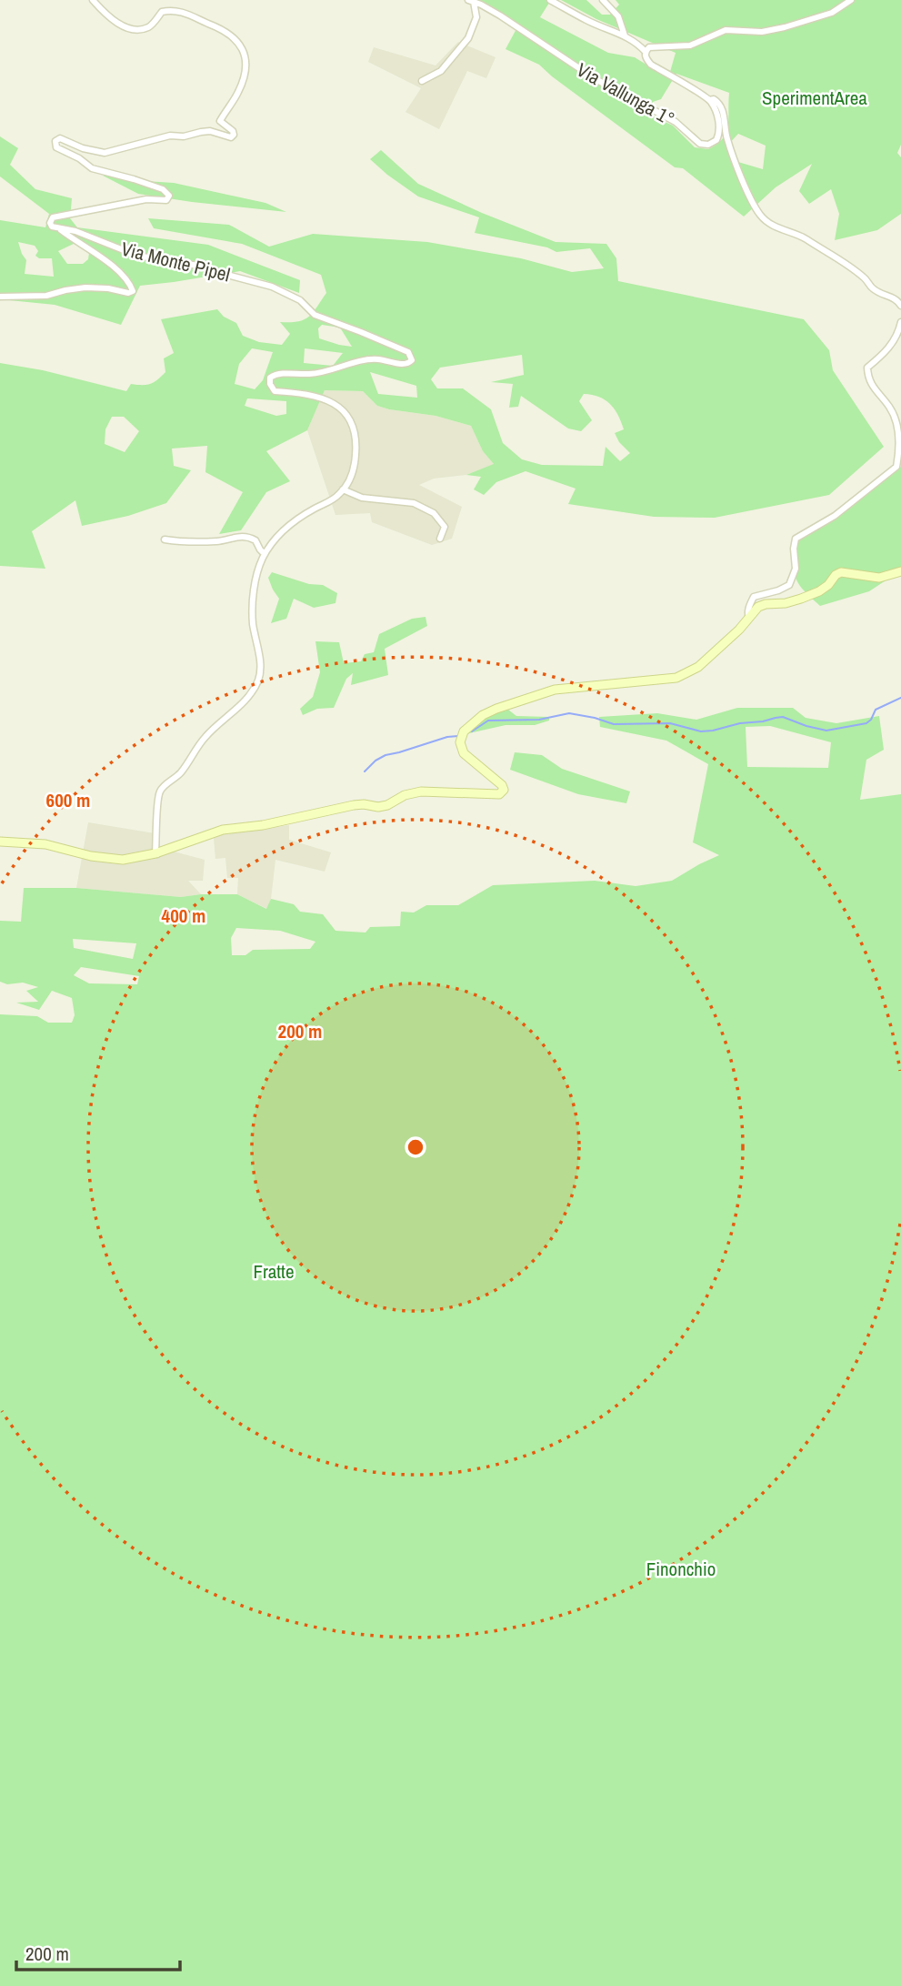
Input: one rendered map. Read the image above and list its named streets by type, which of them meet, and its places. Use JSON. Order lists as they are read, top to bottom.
{
  "streets": {
    "street": ["Via Vallunga 1°", "Via Monte Pipel"]
  },
  "parks": ["SperimentArea", "Fratte", "Finonchio"],
  "scale_bar": "200 m",
  "rings": ["600 m", "400 m", "200 m"]
}
